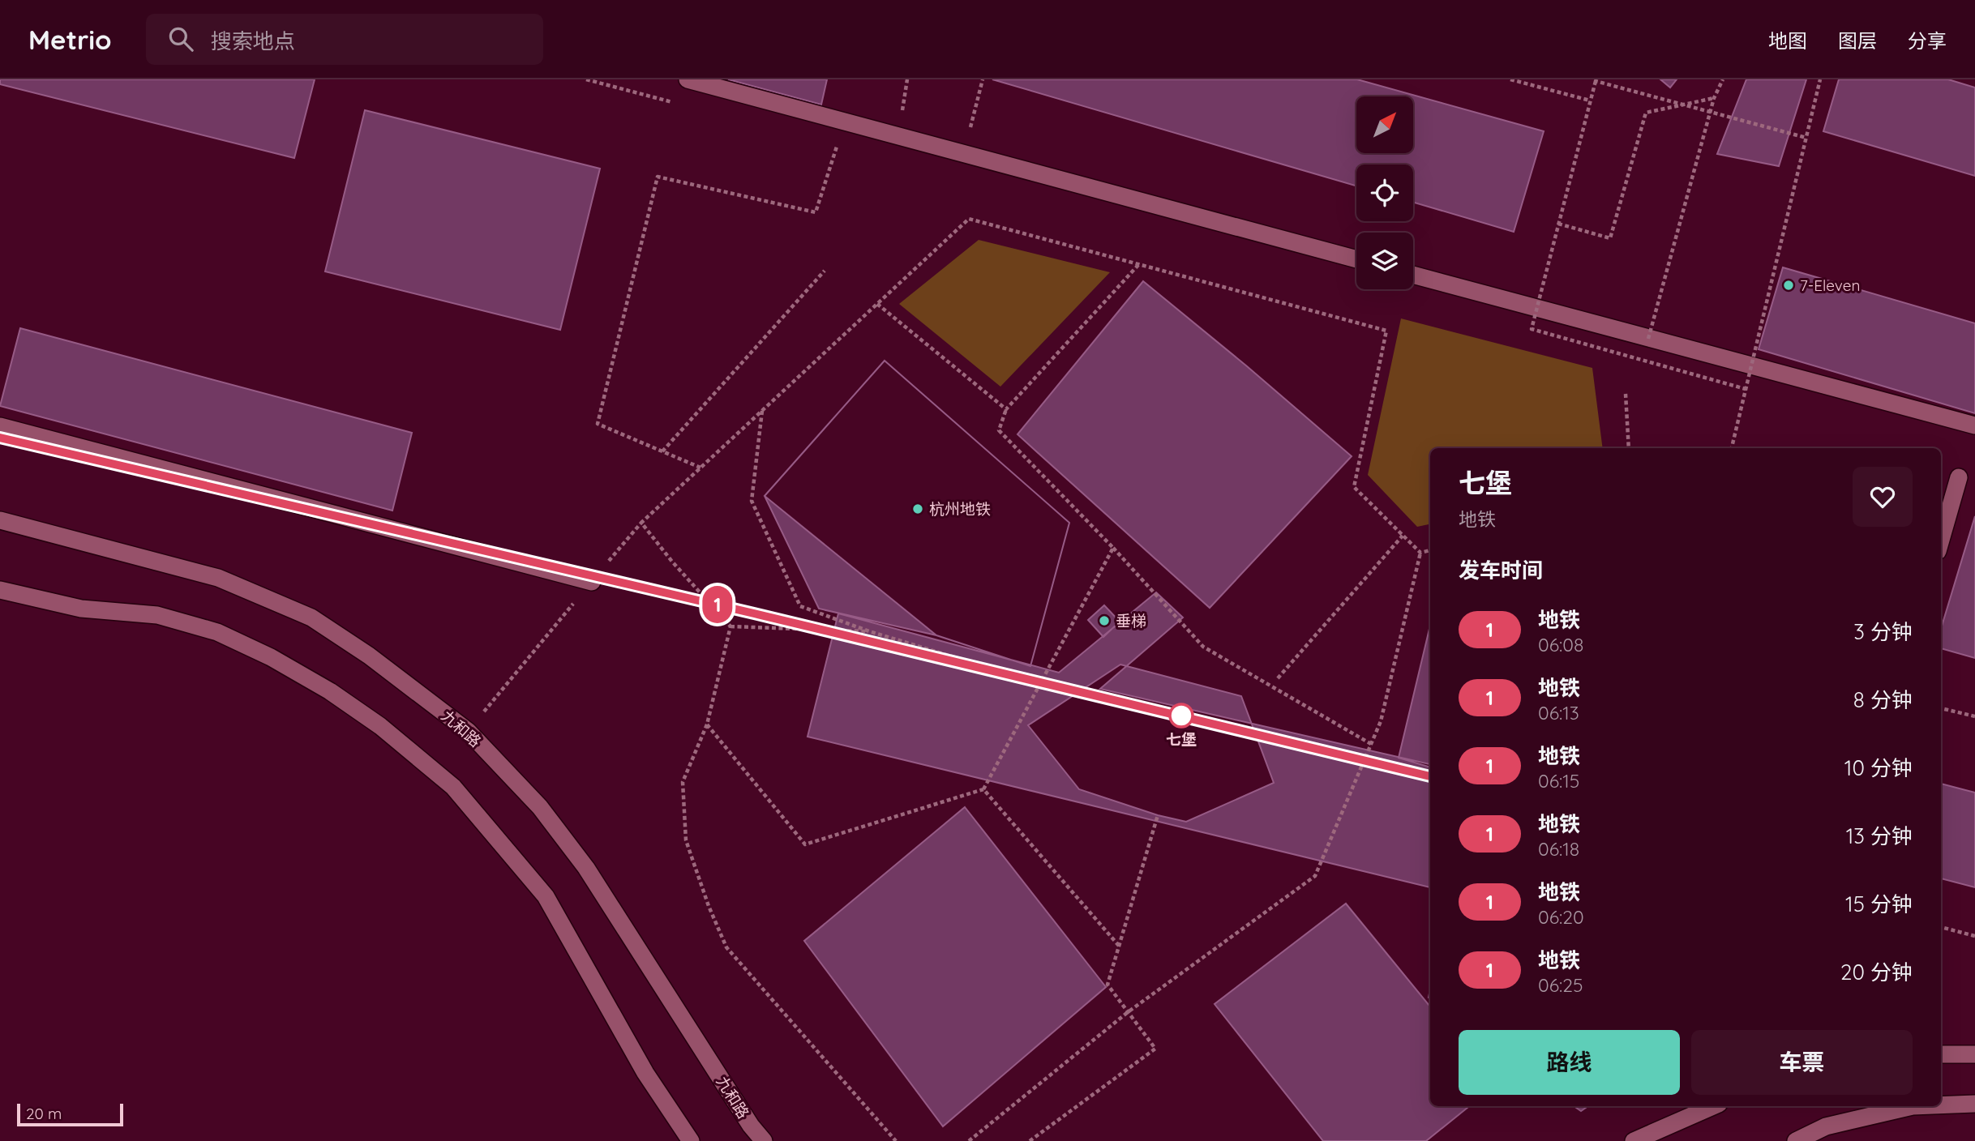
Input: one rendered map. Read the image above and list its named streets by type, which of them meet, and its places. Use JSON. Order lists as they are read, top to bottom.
{
  "streets": {
    "street": ["九和路"]
  },
  "places": [
    "7-Eleven",
    "杭州地铁",
    "垂梯",
    "七堡"
  ],
  "lines": ["metro line 1"],
  "scale_bar": "20 m",
  "north": "top right",
  "page": {
    "header": "Metrio",
    "search": "搜索地点",
    "nav": ["地图", "图层", "分享"],
    "on_map": "1",
    "heading": [
      ["七堡", "地铁"],
      "发车时间"
    ],
    "list": [
      {
        "mark": "1",
        "name": "地铁",
        "note": "06:08",
        "value": "3 分钟"
      },
      {
        "mark": "1",
        "name": "地铁",
        "note": "06:13",
        "value": "8 分钟"
      },
      {
        "mark": "1",
        "name": "地铁",
        "note": "06:15",
        "value": "10 分钟"
      },
      {
        "mark": "1",
        "name": "地铁",
        "note": "06:18",
        "value": "13 分钟"
      },
      {
        "mark": "1",
        "name": "地铁",
        "note": "06:20",
        "value": "15 分钟"
      },
      {
        "mark": "1",
        "name": "地铁",
        "note": "06:25",
        "value": "20 分钟"
      }
    ],
    "buttons": ["路线", "车票"],
    "scale": "20 m"
  }
}
